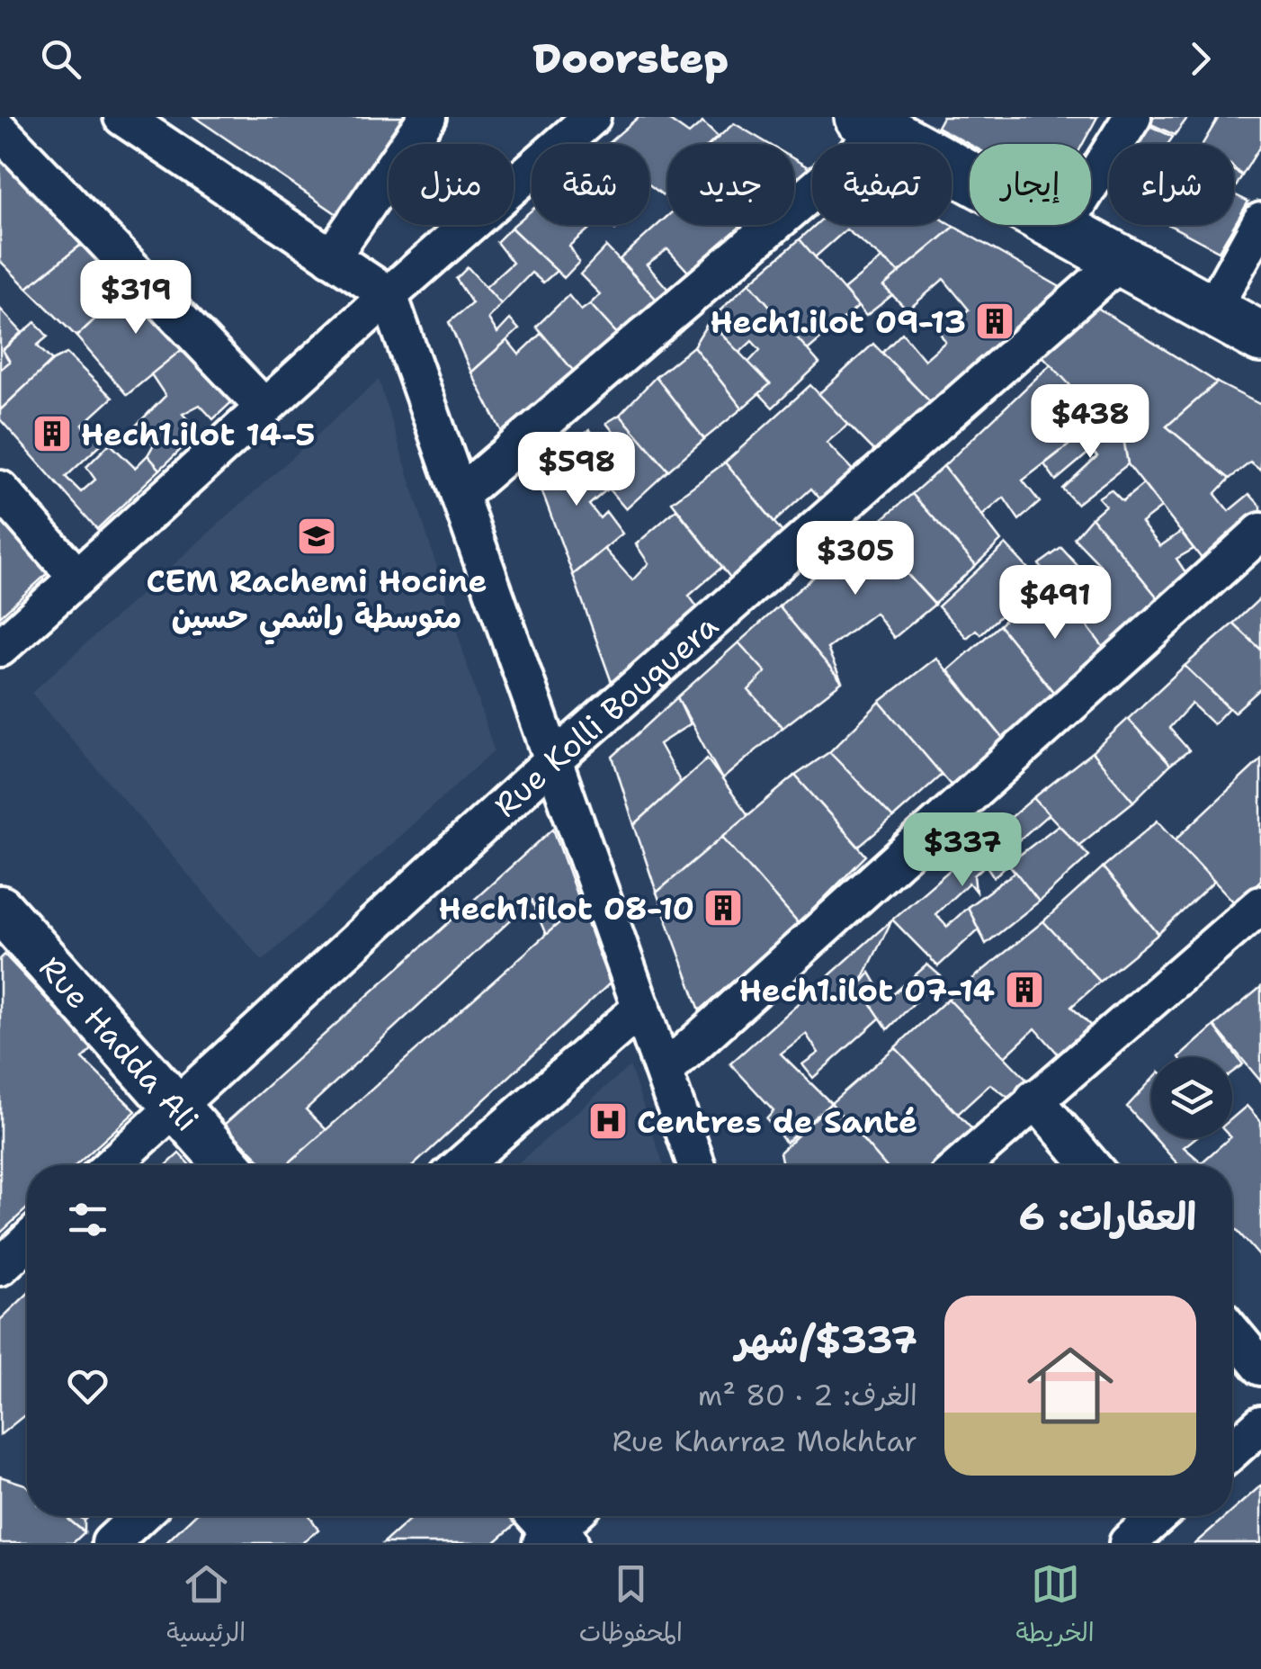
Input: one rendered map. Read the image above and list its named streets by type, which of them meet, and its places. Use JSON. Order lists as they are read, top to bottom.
{
  "streets": {
    "street": ["Rue Kolli Bouguera", "Rue Hadda Ali"]
  },
  "crossings": [
    ["Rue Kolli Bouguera", "Rue Hadda Ali"]
  ],
  "places": {
    "building": [
      "Hech1.ilot 09-13",
      "Hech1.ilot 14-5",
      "Hech1.ilot 08-10",
      "Hech1.ilot 07-14"
    ],
    "school or university": ["CEM Rachemi Hocine متوسطة راشمي حسين"],
    "hospital": ["Centres de Santé"]
  },
  "page": {
    "header": "Doorstep",
    "chip": [
      "شراء",
      "إيجار",
      "تصفية",
      "جديد",
      "شقة",
      "منزل"
    ],
    "price": [
      "$319",
      "$438",
      "$598",
      "$305",
      "$491",
      "$337"
    ],
    "heading": "العقارات: 6",
    "list": [
      {
        "name": "$337/شهر",
        "note": "الغرف: 2 · 80 m² · Rue Kharraz Mokhtar"
      }
    ],
    "tabs": ["الخريطة", "المحفوظات", "الرئيسية"]
  }
}
